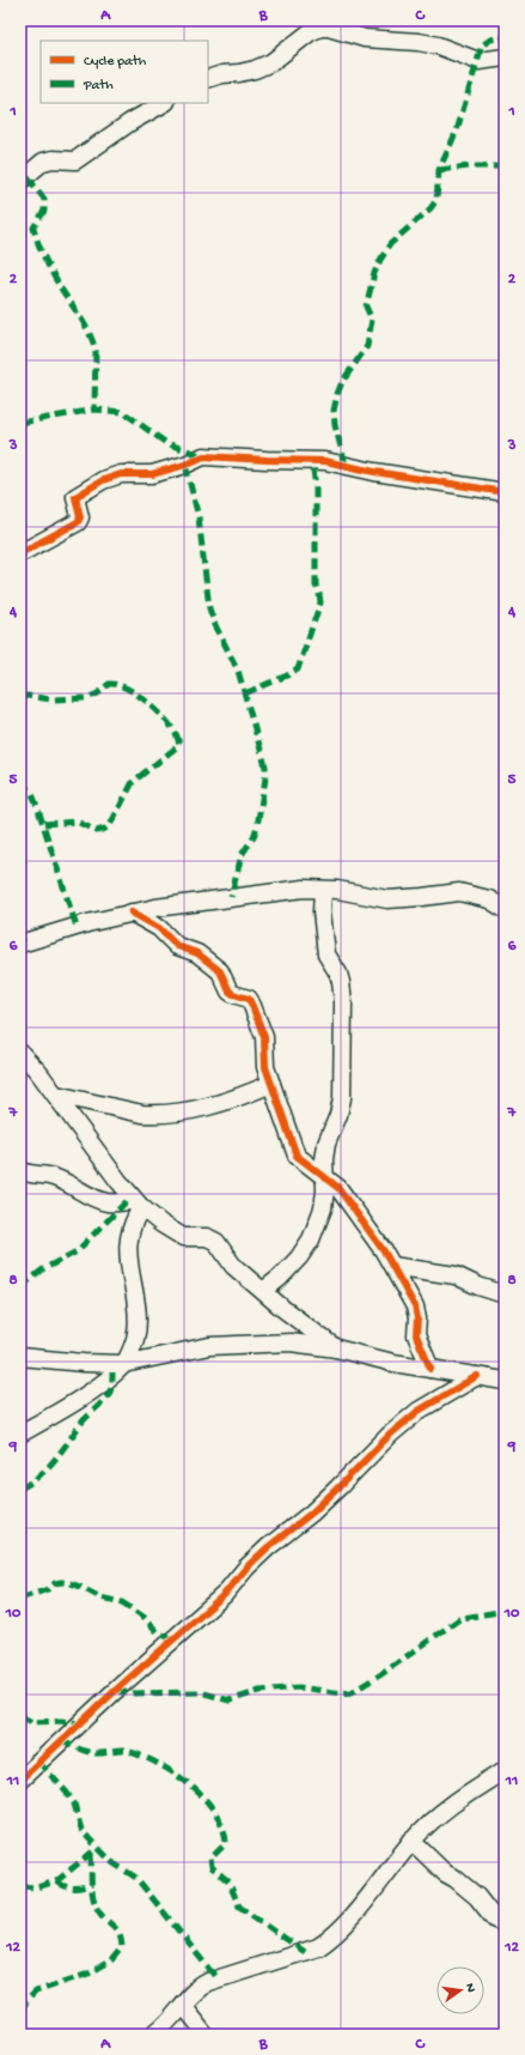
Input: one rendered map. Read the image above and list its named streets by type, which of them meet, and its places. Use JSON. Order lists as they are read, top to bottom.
{
  "legend": ["Cycle path", "Path"],
  "north": "right",
  "grid": {
    "columns": ["A", "B", "C"],
    "rows": [
      "1",
      "2",
      "3",
      "4",
      "5",
      "6",
      "7",
      "8",
      "9",
      "10",
      "11",
      "12"
    ]
  }
}
